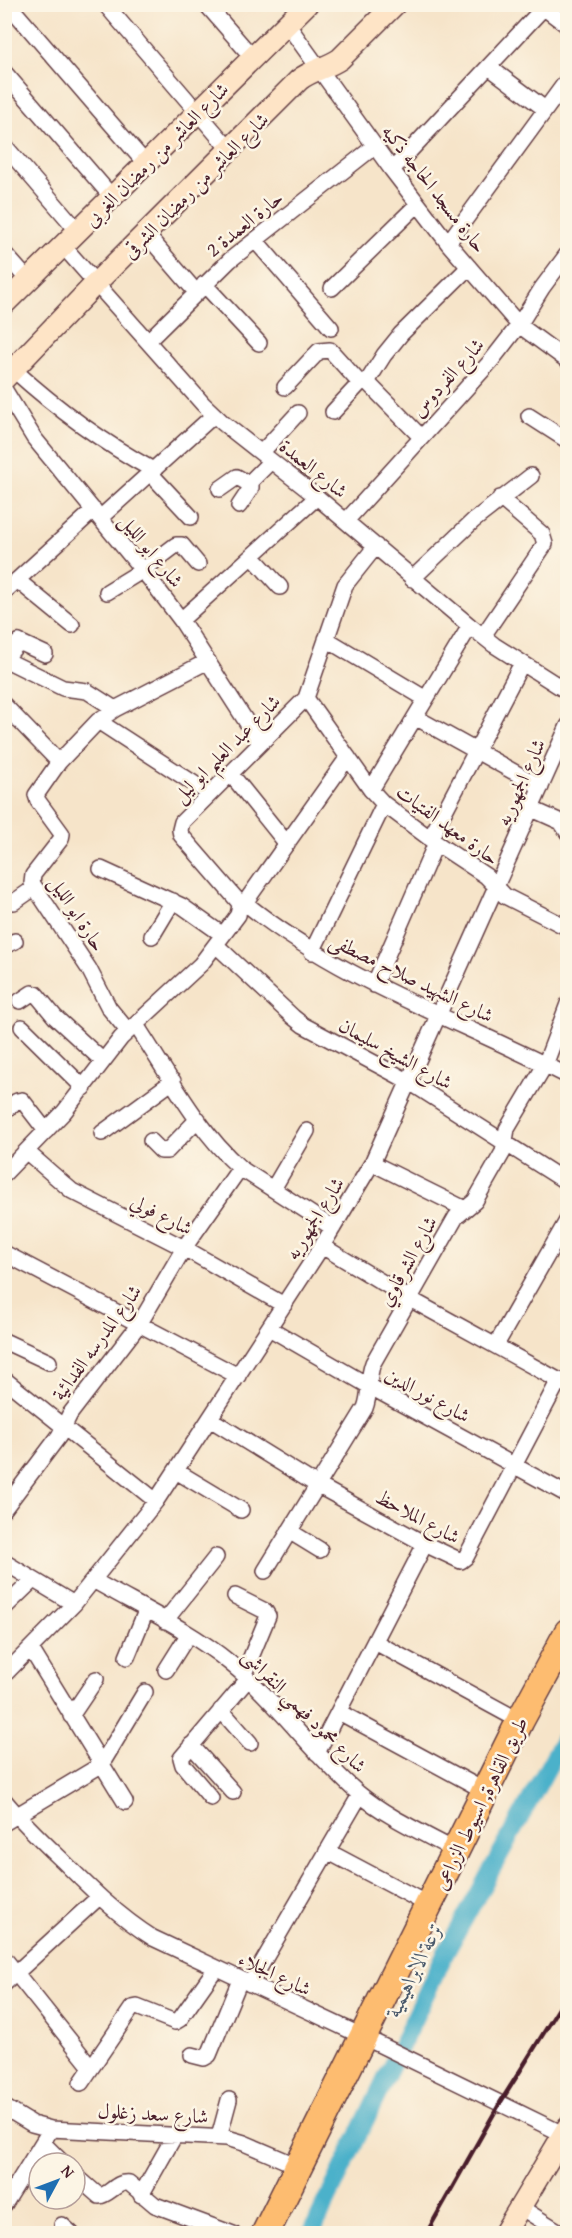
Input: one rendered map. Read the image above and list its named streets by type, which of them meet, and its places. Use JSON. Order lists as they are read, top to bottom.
{
  "streets": {
    "highway": ["طريق القاهرة, اسيوط الزراعى"],
    "street": [
      "شارع العاشر من رمضان الغربى",
      "شارع العاشر من رمضان الشرقى",
      "حارة مسجد الحاجه ذكيه",
      "حارة العمدة 2",
      "شارع الفردوس",
      "شارع العمدة",
      "شارع ابو الليل",
      "شارع عبد العليم ابو ليل",
      "شارع الجمهوريه",
      "حارة معهد الفتيات",
      "حارة ابو الليل",
      "شارع الشهيد صلاح مصطفى",
      "شارع الشيخ سليمان",
      "شارع فولي",
      "شارع الشرقاوي",
      "شارع المدرسه الفدائية",
      "شارع نور الدين",
      "شارع الملاحظ",
      "شارع محمود فهمي النقراشى",
      "شارع الجلاء",
      "شارع سعد زغلول"
    ]
  },
  "crossings": [
    ["شارع العاشر من رمضان الغربى", "حارة مسجد الحاجه ذكيه"],
    ["شارع العاشر من رمضان الغربى", "شارع العمدة"],
    ["شارع العاشر من رمضان الشرقى", "حارة مسجد الحاجه ذكيه"],
    ["شارع العاشر من رمضان الشرقى", "شارع العمدة"],
    ["شارع العاشر من رمضان الشرقى", "شارع ابو الليل"],
    ["حارة مسجد الحاجه ذكيه", "حارة العمدة 2"],
    ["حارة مسجد الحاجه ذكيه", "شارع الفردوس"],
    ["حارة العمدة 2", "شارع العمدة"],
    ["شارع الفردوس", "شارع العمدة"],
    ["شارع العمدة", "شارع عبد العليم ابو ليل"],
    ["شارع ابو الليل", "شارع عبد العليم ابو ليل"],
    ["شارع ابو الليل", "حارة ابو الليل"],
    ["شارع عبد العليم ابو ليل", "حارة معهد الفتيات"],
    ["شارع عبد العليم ابو ليل", "شارع الشهيد صلاح مصطفى"],
    ["شارع الجمهوريه", "حارة معهد الفتيات"],
    ["شارع الجمهوريه", "حارة ابو الليل"],
    ["شارع الجمهوريه", "شارع الشهيد صلاح مصطفى"],
    ["شارع الجمهوريه", "شارع الشيخ سليمان"],
    ["شارع الجمهوريه", "شارع فولي"],
    ["شارع الجمهوريه", "شارع نور الدين"],
    ["شارع الجمهوريه", "شارع الملاحظ"],
    ["شارع الجمهوريه", "شارع محمود فهمي النقراشى"],
    ["حارة ابو الليل", "شارع المدرسه الفدائية"],
    ["شارع الشهيد صلاح مصطفى", "شارع الشرقاوي"],
    ["شارع الشيخ سليمان", "شارع الشرقاوي"],
    ["شارع فولي", "شارع المدرسه الفدائية"],
    ["شارع الشرقاوي", "شارع نور الدين"],
    ["شارع الشرقاوي", "شارع الملاحظ"],
    ["شارع نور الدين", "شارع الملاحظ"],
    ["شارع محمود فهمي النقراشى", "طريق القاهرة, اسيوط الزراعى"],
    ["طريق القاهرة, اسيوط الزراعى", "شارع الجلاء"],
    ["طريق القاهرة, اسيوط الزراعى", "شارع سعد زغلول"]
  ],
  "water": ["ترعة الابراهيمية"],
  "north": "top right"
}
